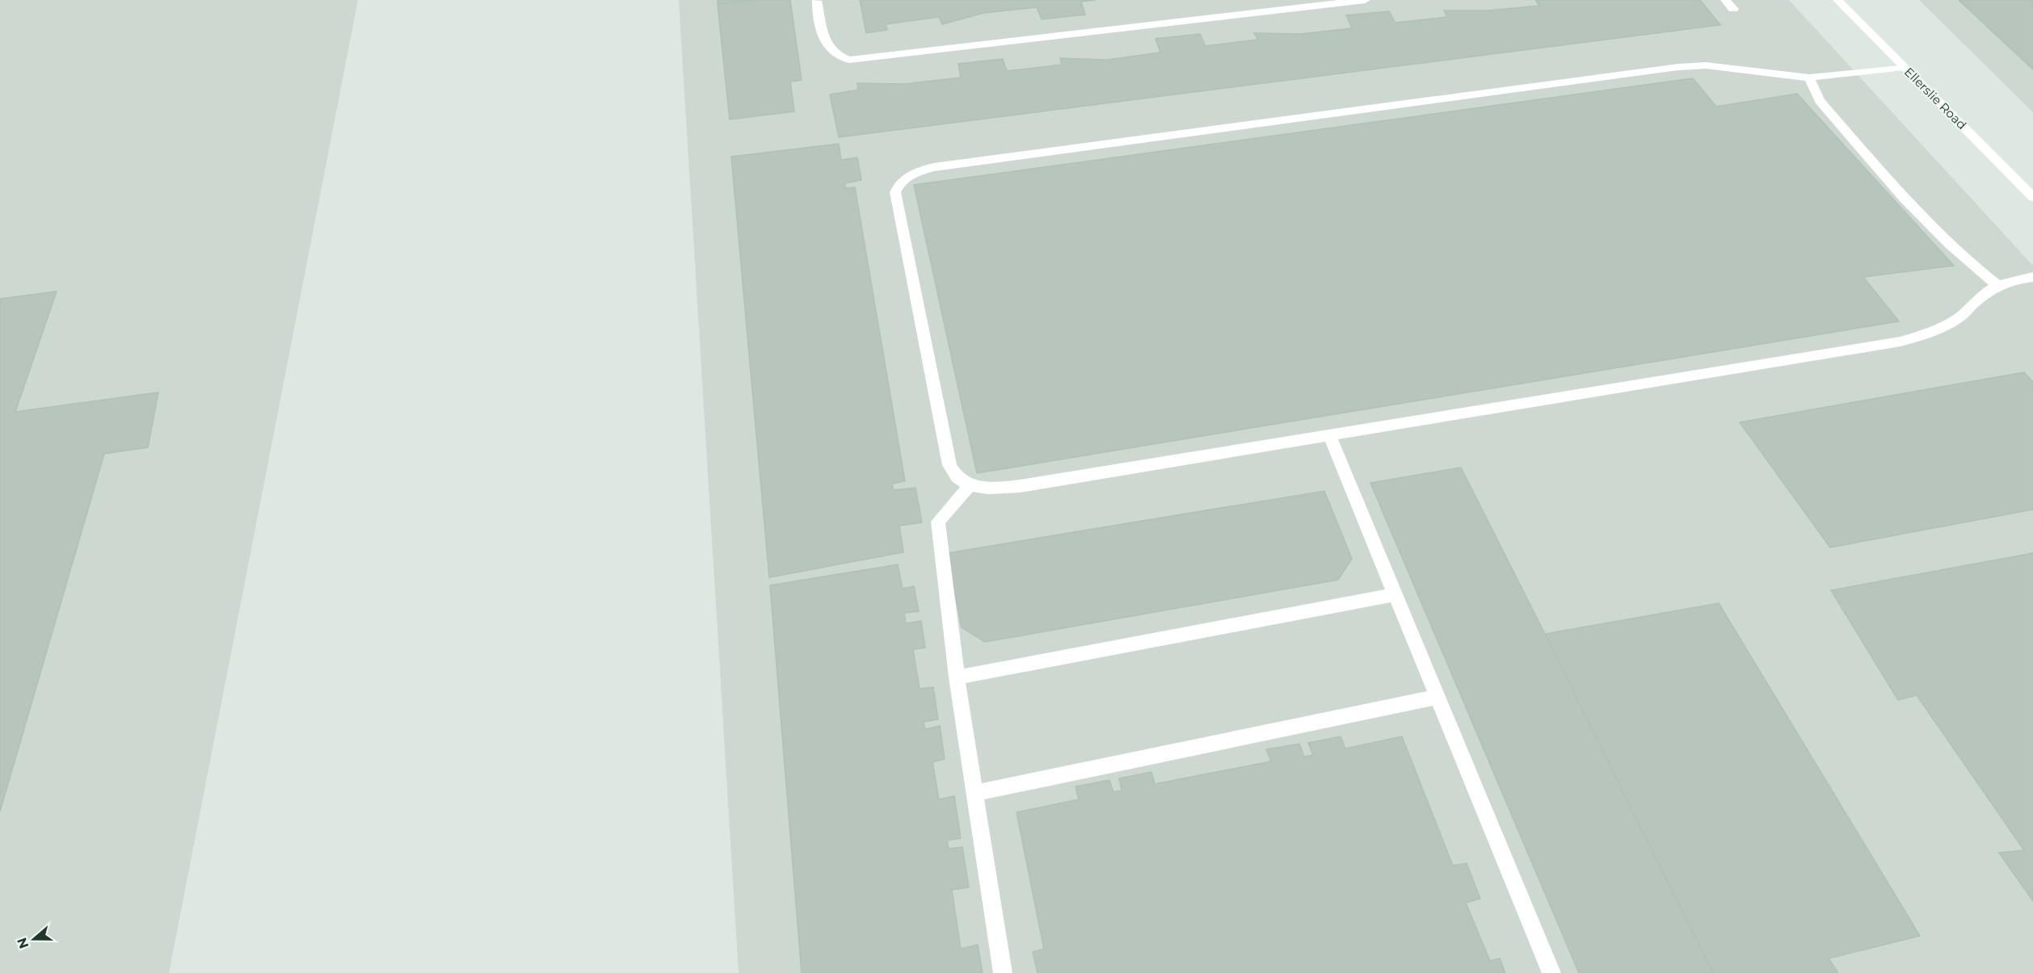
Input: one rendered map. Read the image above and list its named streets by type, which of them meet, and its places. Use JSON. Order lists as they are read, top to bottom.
{
  "streets": {
    "street": ["Ellerslie Road"]
  },
  "north": "left"
}
